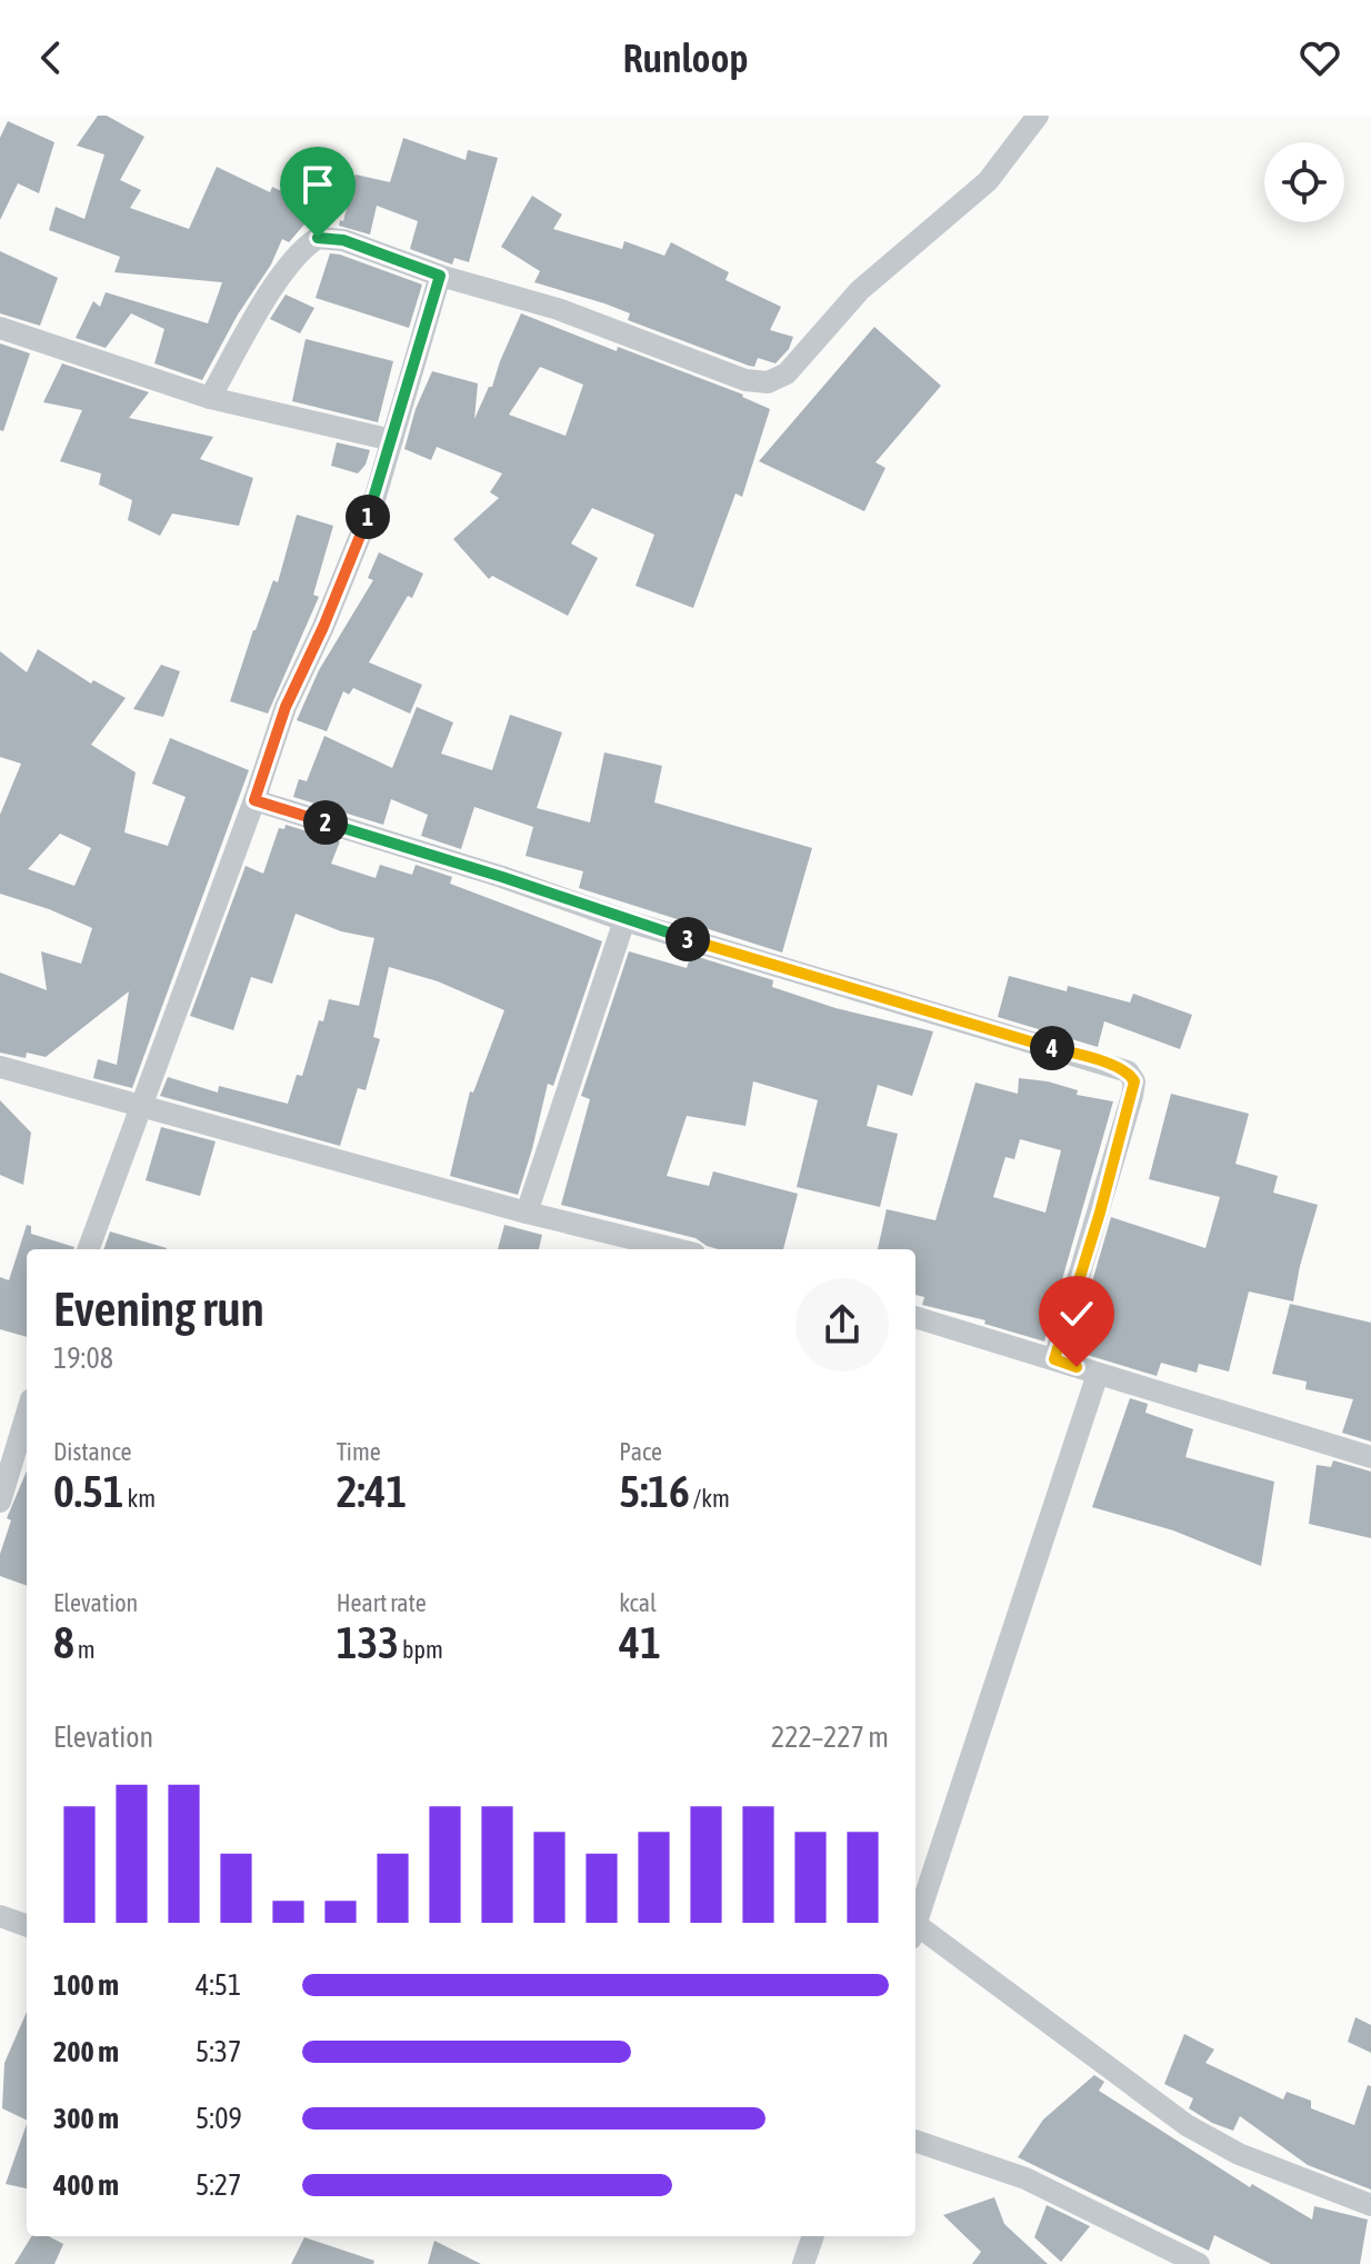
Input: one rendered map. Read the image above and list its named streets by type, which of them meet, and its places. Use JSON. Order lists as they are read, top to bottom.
{
  "page": {
    "header": "Runloop",
    "pins": [
      "1",
      "2",
      "3",
      "4"
    ],
    "heading": ["Evening run", "19:08"],
    "stats": [
      ["Distance", "0.51 km"],
      ["Time", "2:41"],
      ["Pace", "5:16 /km"],
      ["Elevation", "8 m"],
      ["Heart rate", "133 bpm"],
      ["kcal", "41"]
    ],
    "chart": ["Elevation", "222–227 m"],
    "list": [
      {
        "name": "100 m",
        "note": "4:51"
      },
      {
        "name": "200 m",
        "note": "5:37"
      },
      {
        "name": "300 m",
        "note": "5:09"
      },
      {
        "name": "400 m",
        "note": "5:27"
      }
    ]
  }
}
